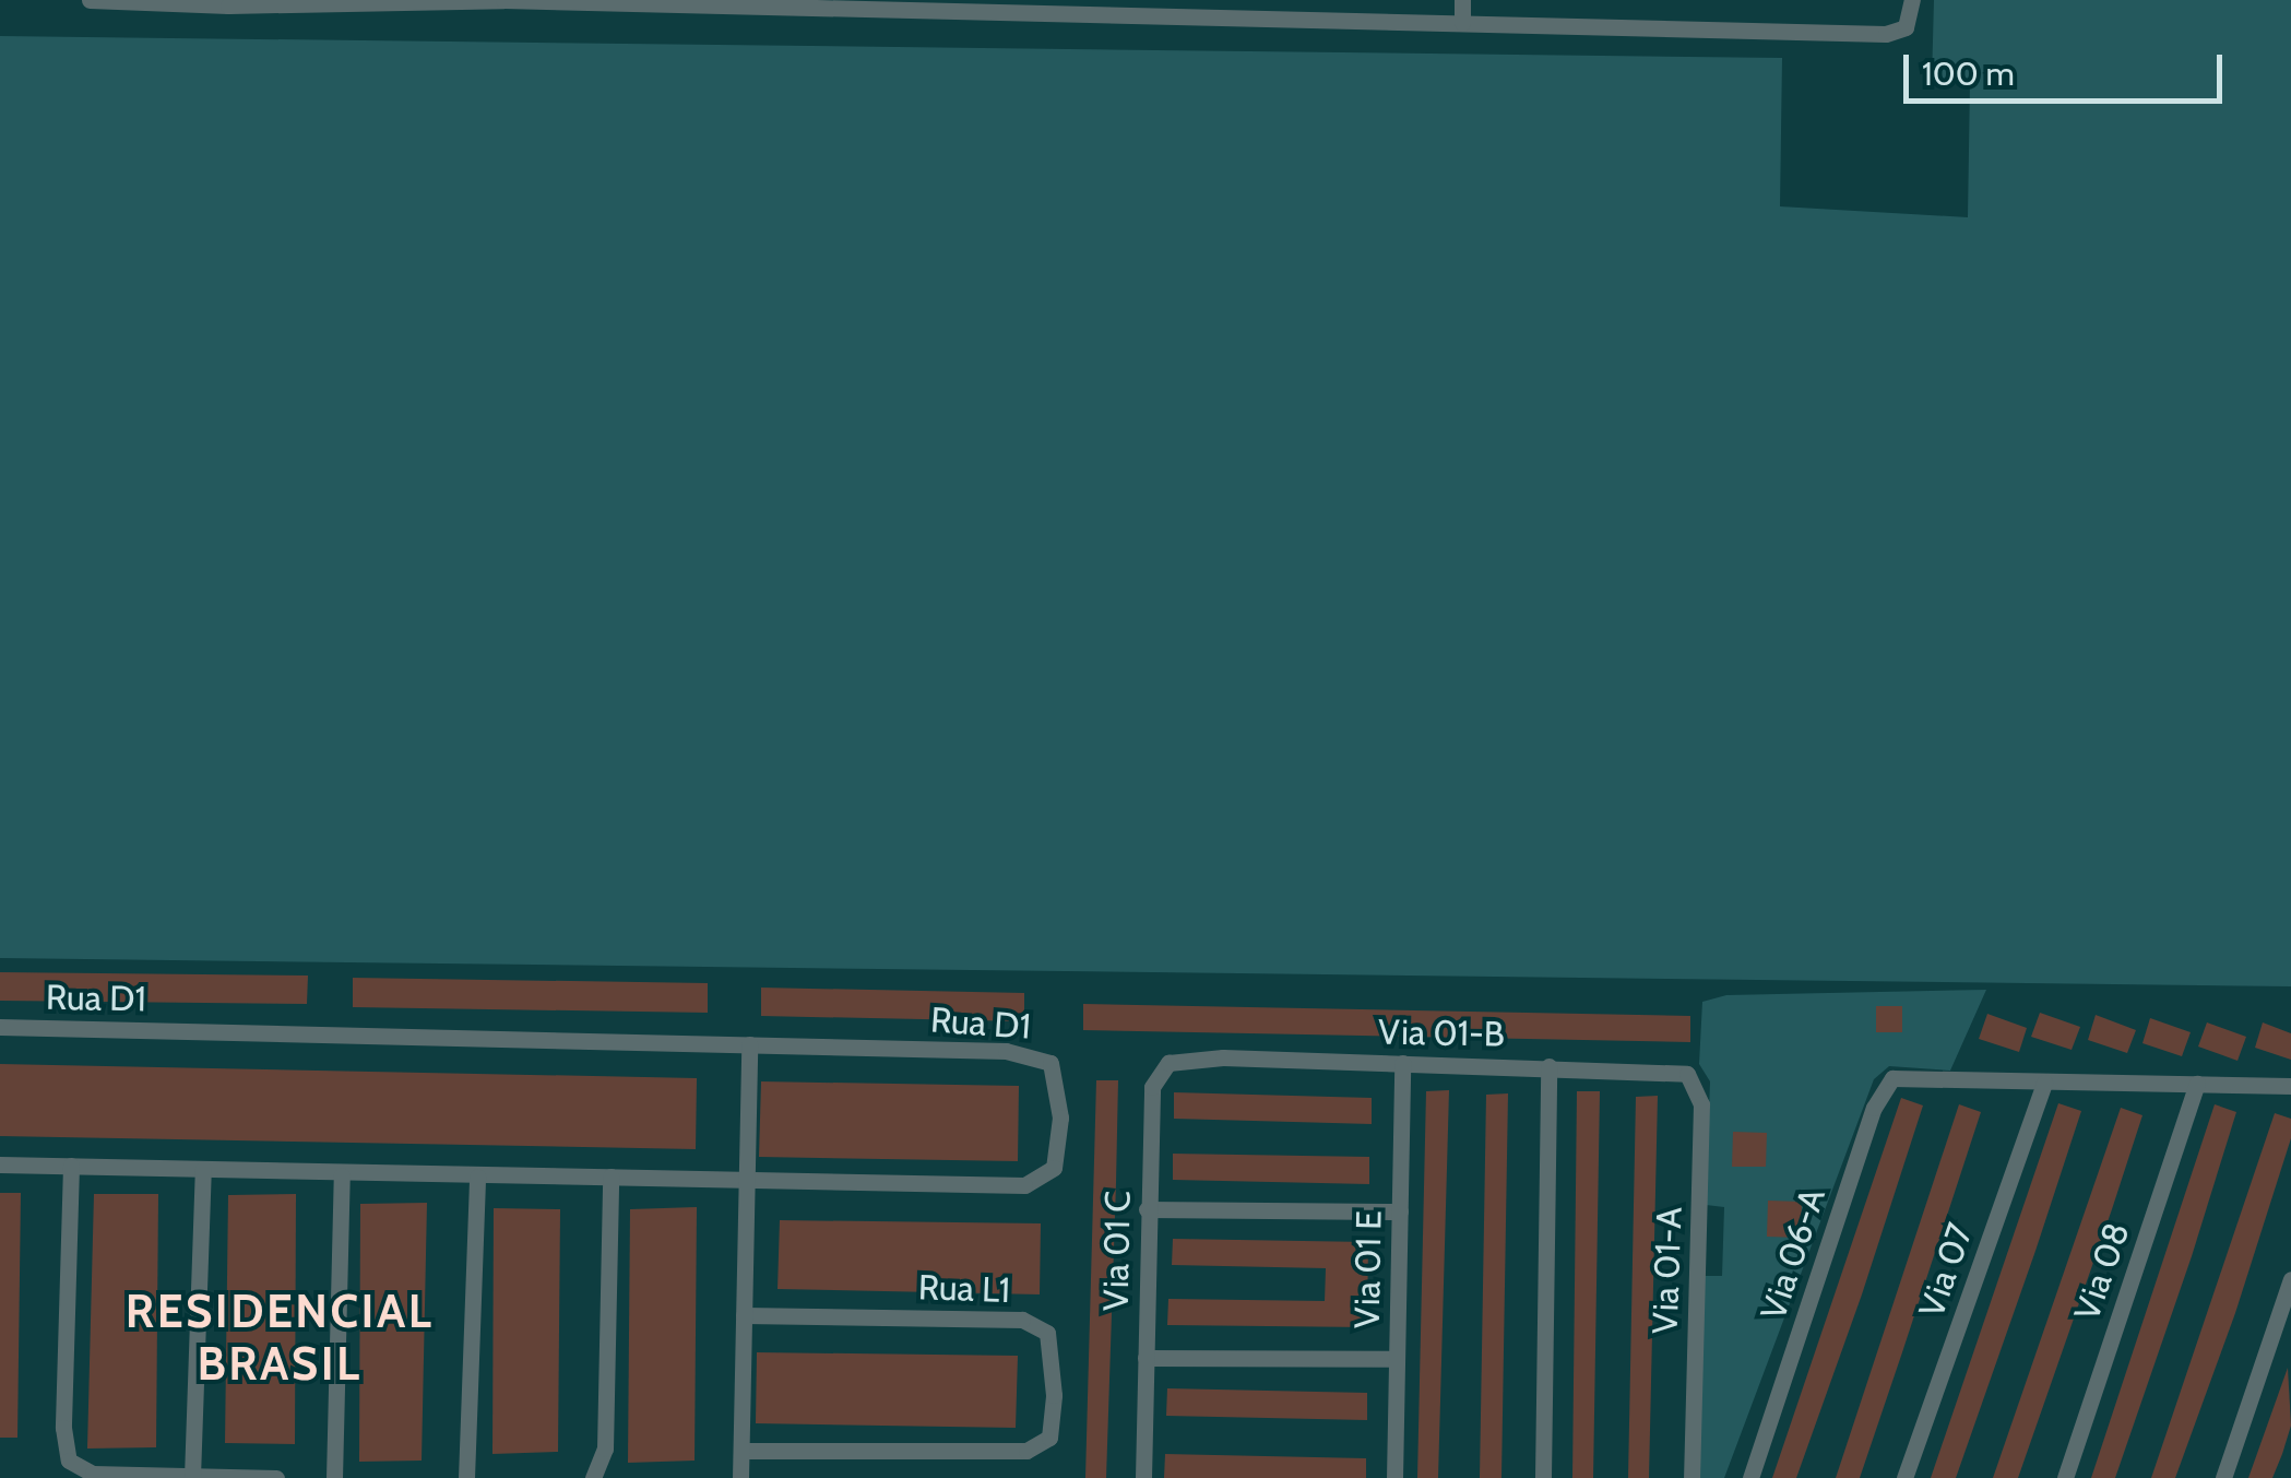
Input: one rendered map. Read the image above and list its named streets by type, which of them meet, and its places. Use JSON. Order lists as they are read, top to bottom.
{
  "streets": {
    "street": [
      "Rua D1",
      "Via 01-B",
      "Via 01 C",
      "Via 06-A",
      "Via 01 E",
      "Via 01-A",
      "Via 07",
      "Via 08",
      "Rua L1"
    ]
  },
  "crossings": [
    ["Via 01-B", "Via 01 C"],
    ["Via 01-B", "Via 01 E"],
    ["Via 01-B", "Via 01-A"],
    ["Via 06-A", "Via 07"]
  ],
  "districts": ["RESIDENCIAL BRASIL"],
  "scale_bar": "100 m"
}
